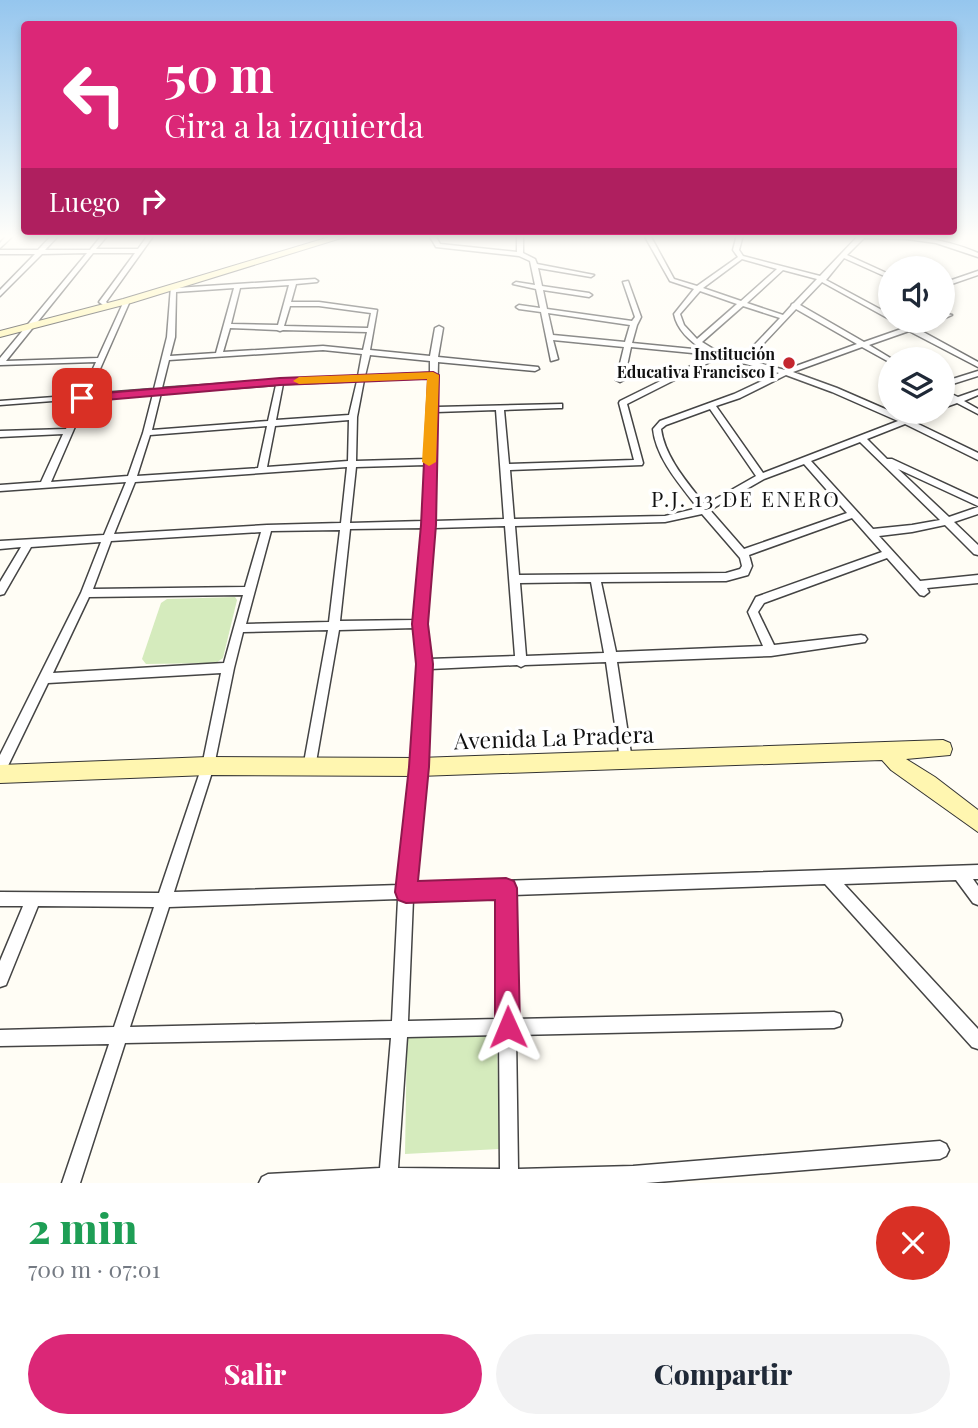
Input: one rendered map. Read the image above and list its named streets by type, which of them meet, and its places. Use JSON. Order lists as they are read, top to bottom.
{
  "streets": {
    "street": ["Avenida La Pradera"]
  },
  "districts": ["P.J. 13 DE ENERO"],
  "places": ["Institución Educativa Francisco I"],
  "page": {
    "turn": ["50 m", "Gira a la izquierda"],
    "then": "Luego",
    "heading": ["2 min", "700 m · 07:01"],
    "buttons": ["Salir", "Compartir"]
  }
}
